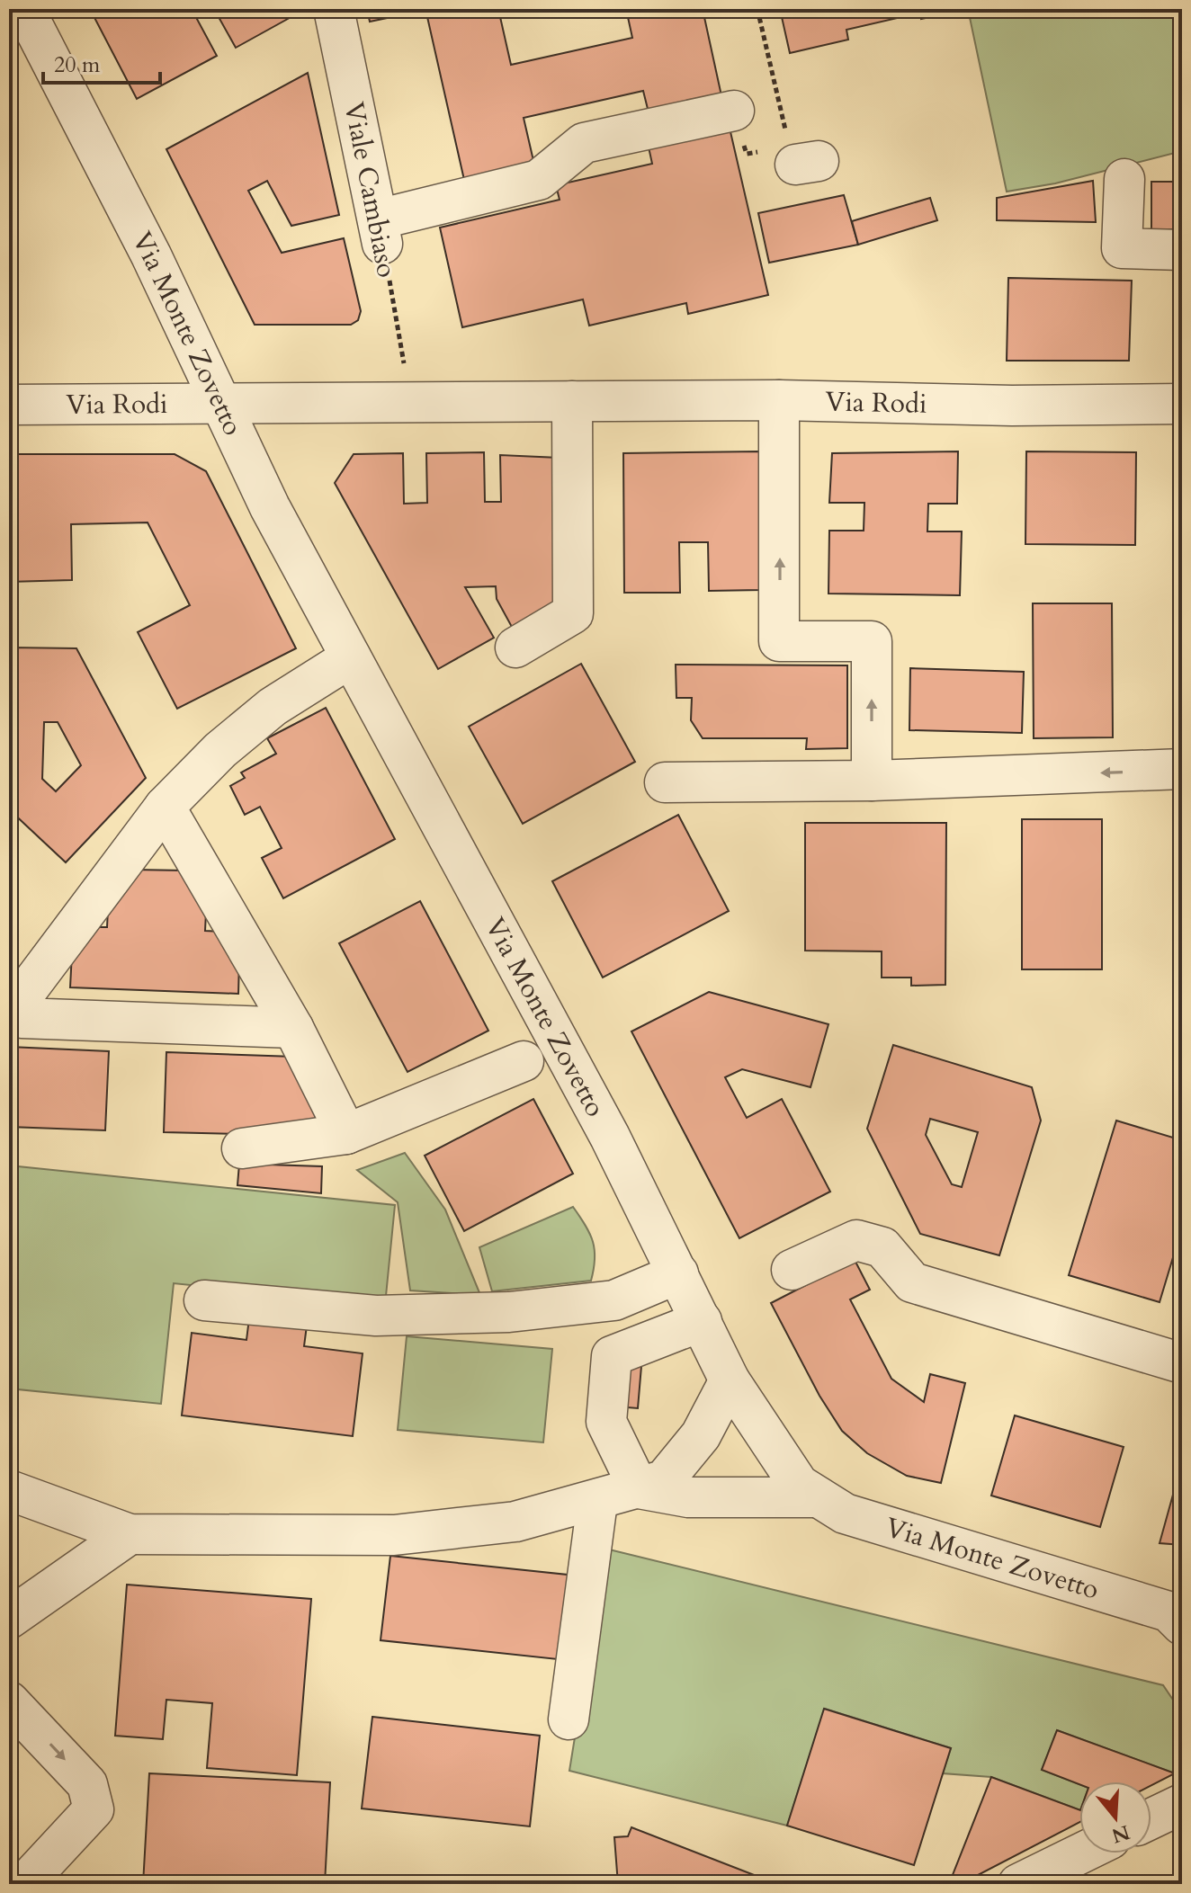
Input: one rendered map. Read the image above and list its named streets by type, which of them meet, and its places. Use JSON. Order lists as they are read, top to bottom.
{
  "streets": {
    "street": ["Viale Cambiaso", "Via Monte Zovetto", "Via Rodi"]
  },
  "crossings": [
    ["Via Monte Zovetto", "Via Rodi"]
  ],
  "scale_bar": "20 m",
  "north": "bottom"
}
